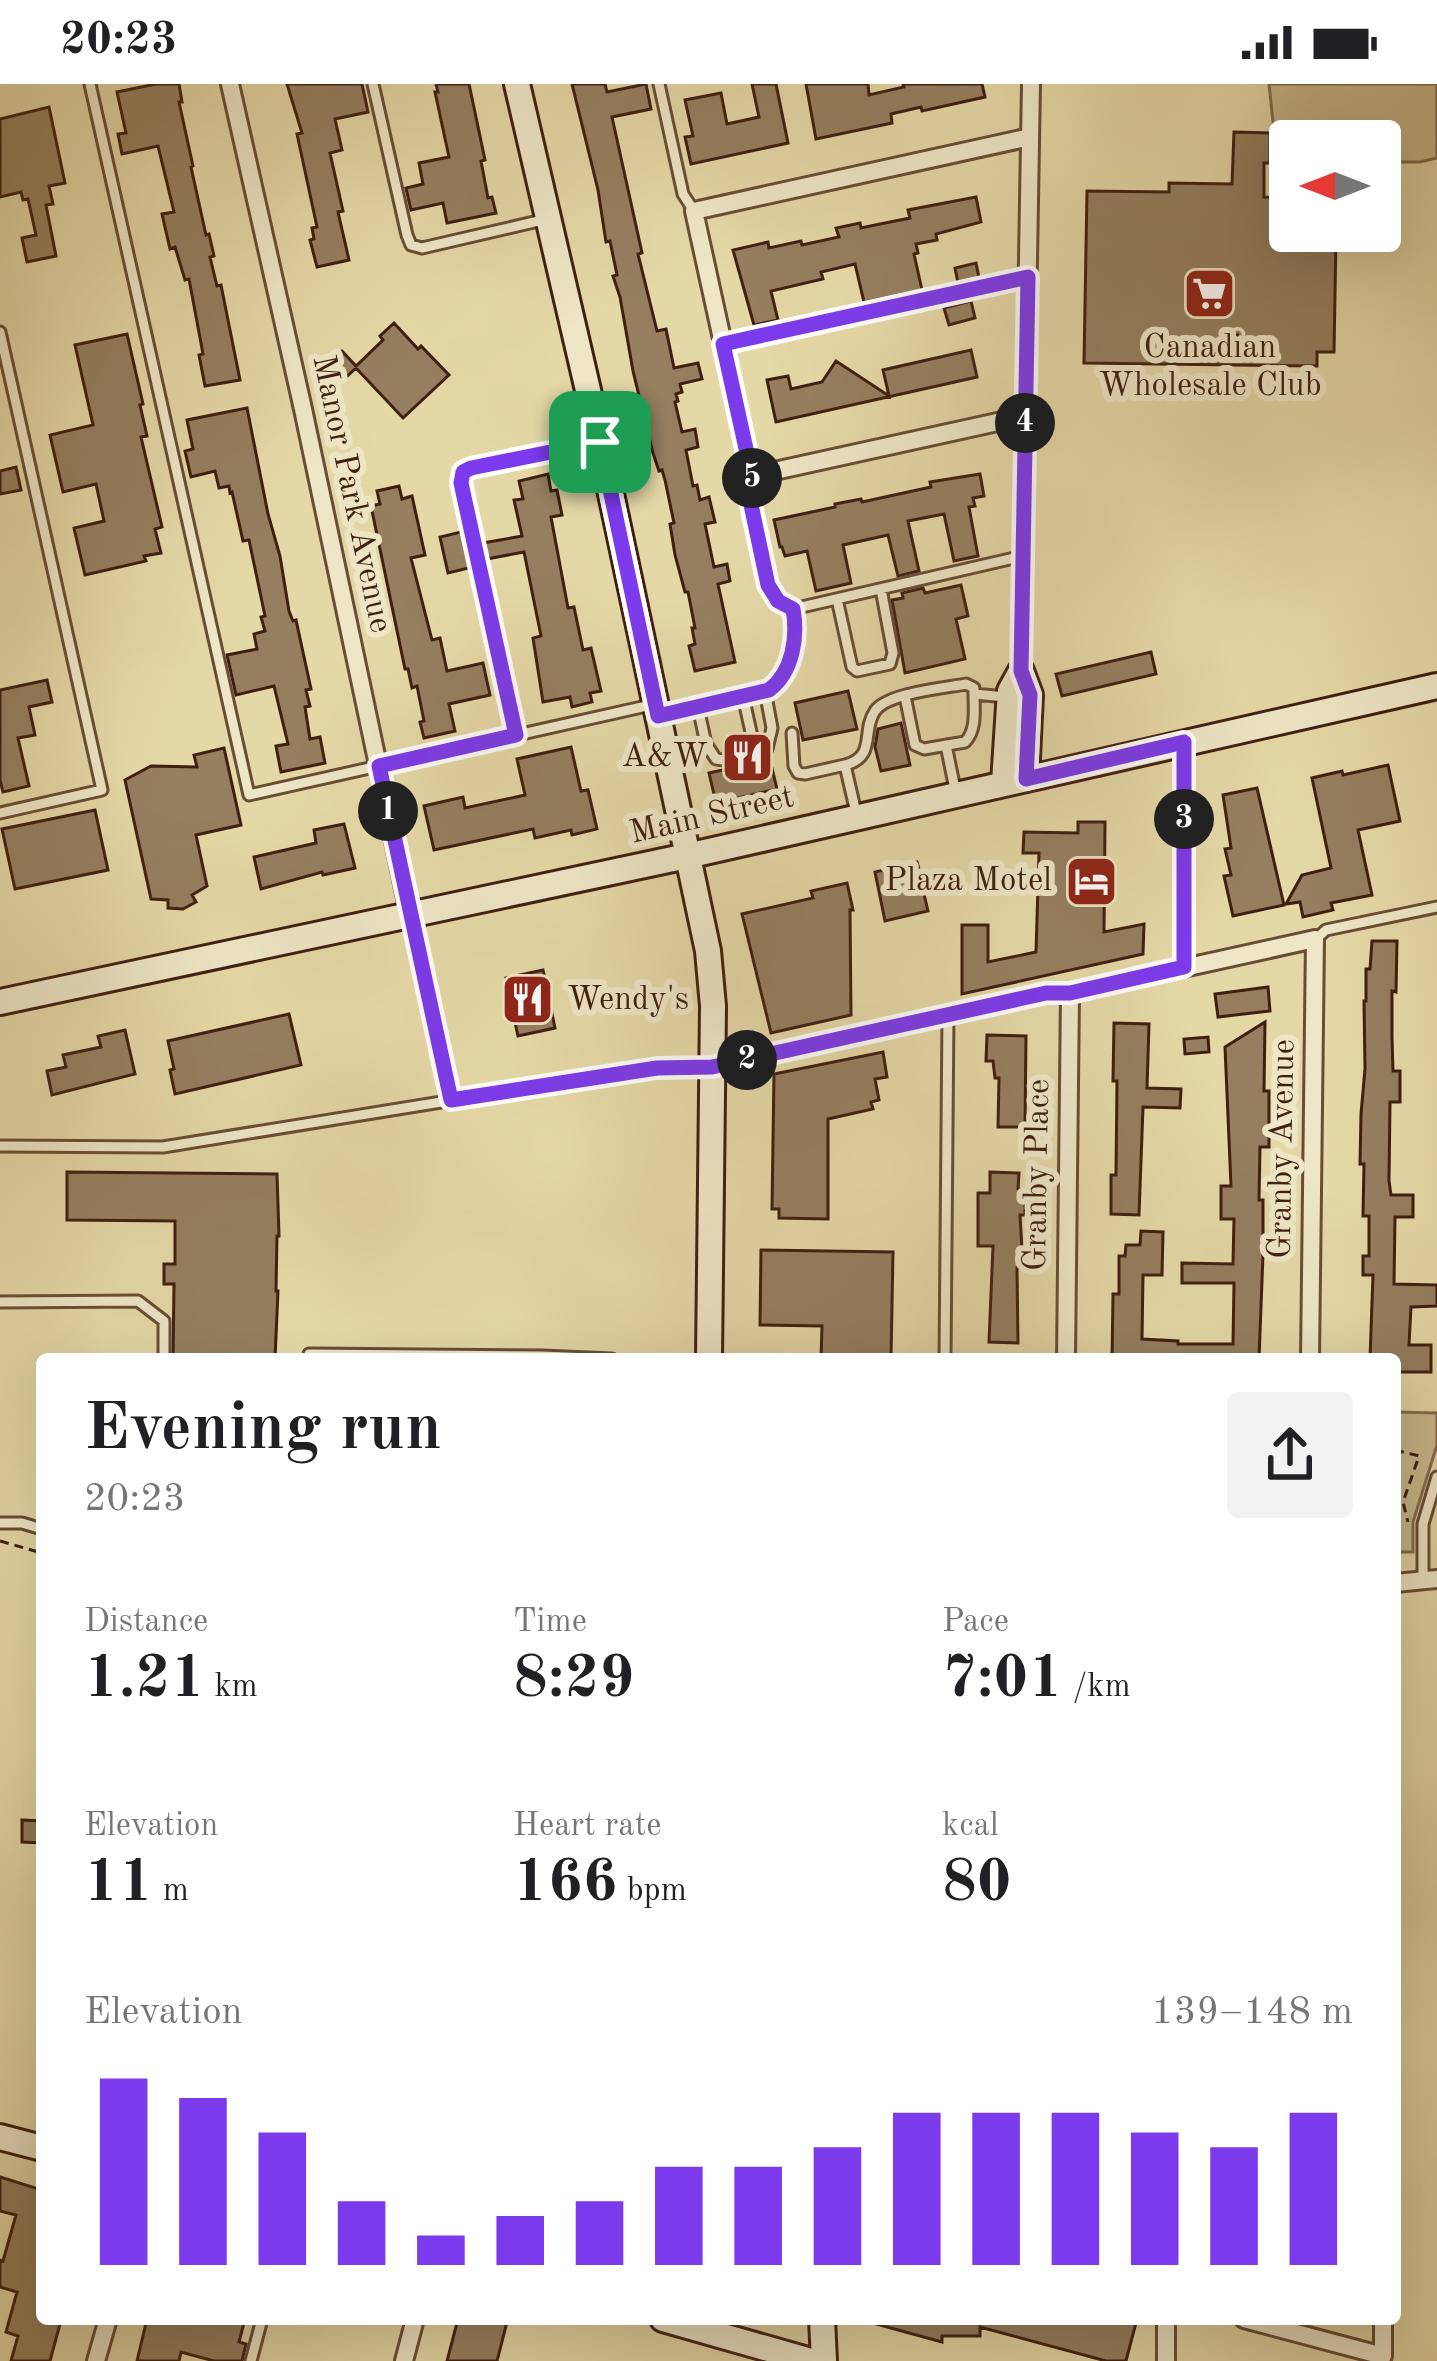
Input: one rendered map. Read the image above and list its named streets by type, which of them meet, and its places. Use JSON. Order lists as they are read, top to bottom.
{
  "streets": {
    "main road": ["Main Street"],
    "street": ["Manor Park Avenue", "Granby Avenue", "Granby Place"]
  },
  "crossings": [
    ["Manor Park Avenue", "Main Street"]
  ],
  "places": {
    "supermarket": ["Canadian Wholesale Club"],
    "restaurant": ["A&W", "Wendy's"],
    "hotel": ["Plaza Motel"]
  },
  "north": "left",
  "page": {
    "status": "20:23",
    "pins": [
      "4",
      "5",
      "1",
      "3",
      "2"
    ],
    "heading": ["Evening run", "20:23"],
    "stats": [
      ["Distance", "1.21 km"],
      ["Time", "8:29"],
      ["Pace", "7:01 /km"],
      ["Elevation", "11 m"],
      ["Heart rate", "166 bpm"],
      ["kcal", "80"]
    ],
    "chart": ["Elevation", "139–148 m"]
  }
}
